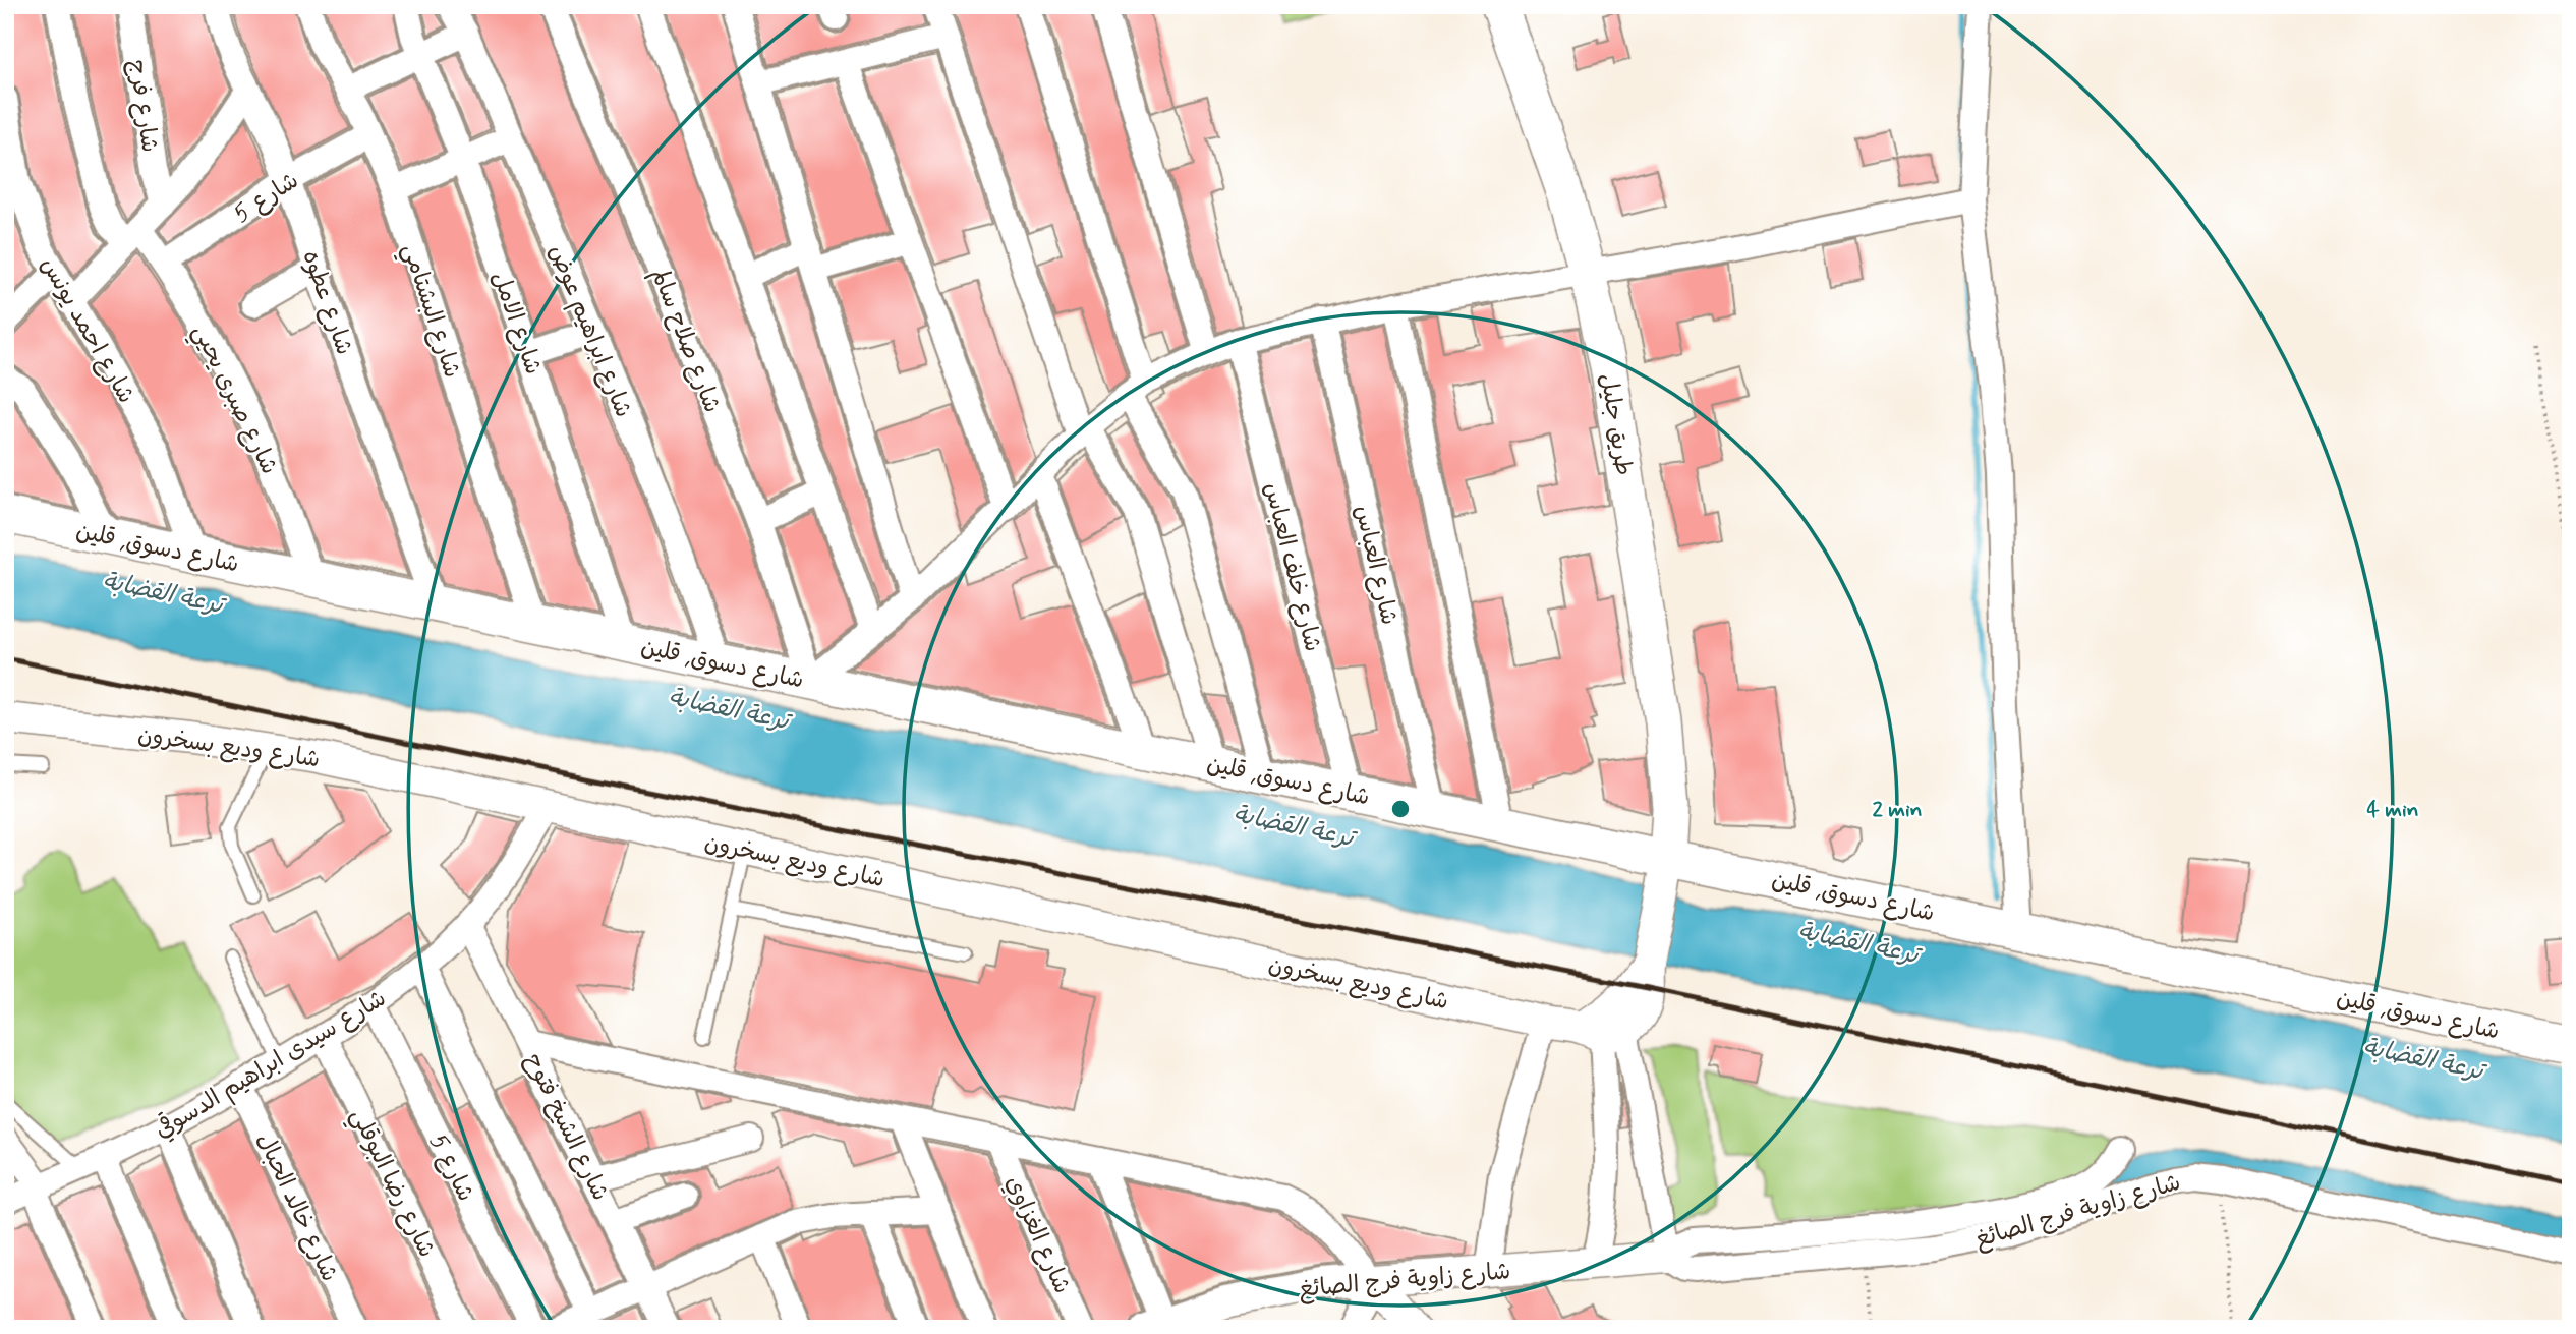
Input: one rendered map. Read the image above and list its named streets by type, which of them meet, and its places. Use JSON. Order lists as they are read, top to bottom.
{
  "streets": {
    "main road": ["طريق جليل", "شارع دسوق, قلين"],
    "street": [
      "شارع فرج",
      "شارع 5",
      "شارع عطوه",
      "شارع البشتامي",
      "شارع الامل",
      "شارع احمد يونس",
      "شارع ابراهيم عوض",
      "شارع صلاح سالم",
      "شارع صبرى يحيي",
      "شارع العباس",
      "شارع خلف العباس",
      "شارع وديع بسخرون",
      "شارع سيدى ابراهيم الدسوقي",
      "شارع الشيخ فتوح",
      "شارع رضا البوقلي",
      "شارع خالد الحبال",
      "شارع زاوية فرج الصائغ",
      "شارع الغزاوي"
    ]
  },
  "crossings": [
    ["شارع 5", "شارع عطوه"],
    ["شارع 5", "شارع البشتامي"],
    ["شارع 5", "شارع صبرى يحيي"],
    ["شارع 5", "شارع سيدى ابراهيم الدسوقي"],
    ["شارع عطوه", "شارع دسوق, قلين"],
    ["شارع البشتامي", "شارع دسوق, قلين"],
    ["شارع الامل", "شارع دسوق, قلين"],
    ["شارع احمد يونس", "شارع دسوق, قلين"],
    ["شارع ابراهيم عوض", "شارع دسوق, قلين"],
    ["شارع صلاح سالم", "شارع دسوق, قلين"],
    ["شارع صبرى يحيي", "شارع دسوق, قلين"],
    ["طريق جليل", "شارع دسوق, قلين"],
    ["شارع دسوق, قلين", "شارع العباس"],
    ["شارع دسوق, قلين", "شارع خلف العباس"],
    ["شارع وديع بسخرون", "شارع سيدى ابراهيم الدسوقي"],
    ["شارع سيدى ابراهيم الدسوقي", "شارع الشيخ فتوح"],
    ["شارع سيدى ابراهيم الدسوقي", "شارع رضا البوقلي"],
    ["شارع سيدى ابراهيم الدسوقي", "شارع خالد الحبال"]
  ],
  "water": ["ترعة القضابة"],
  "rings": ["2 min", "4 min"]
}
